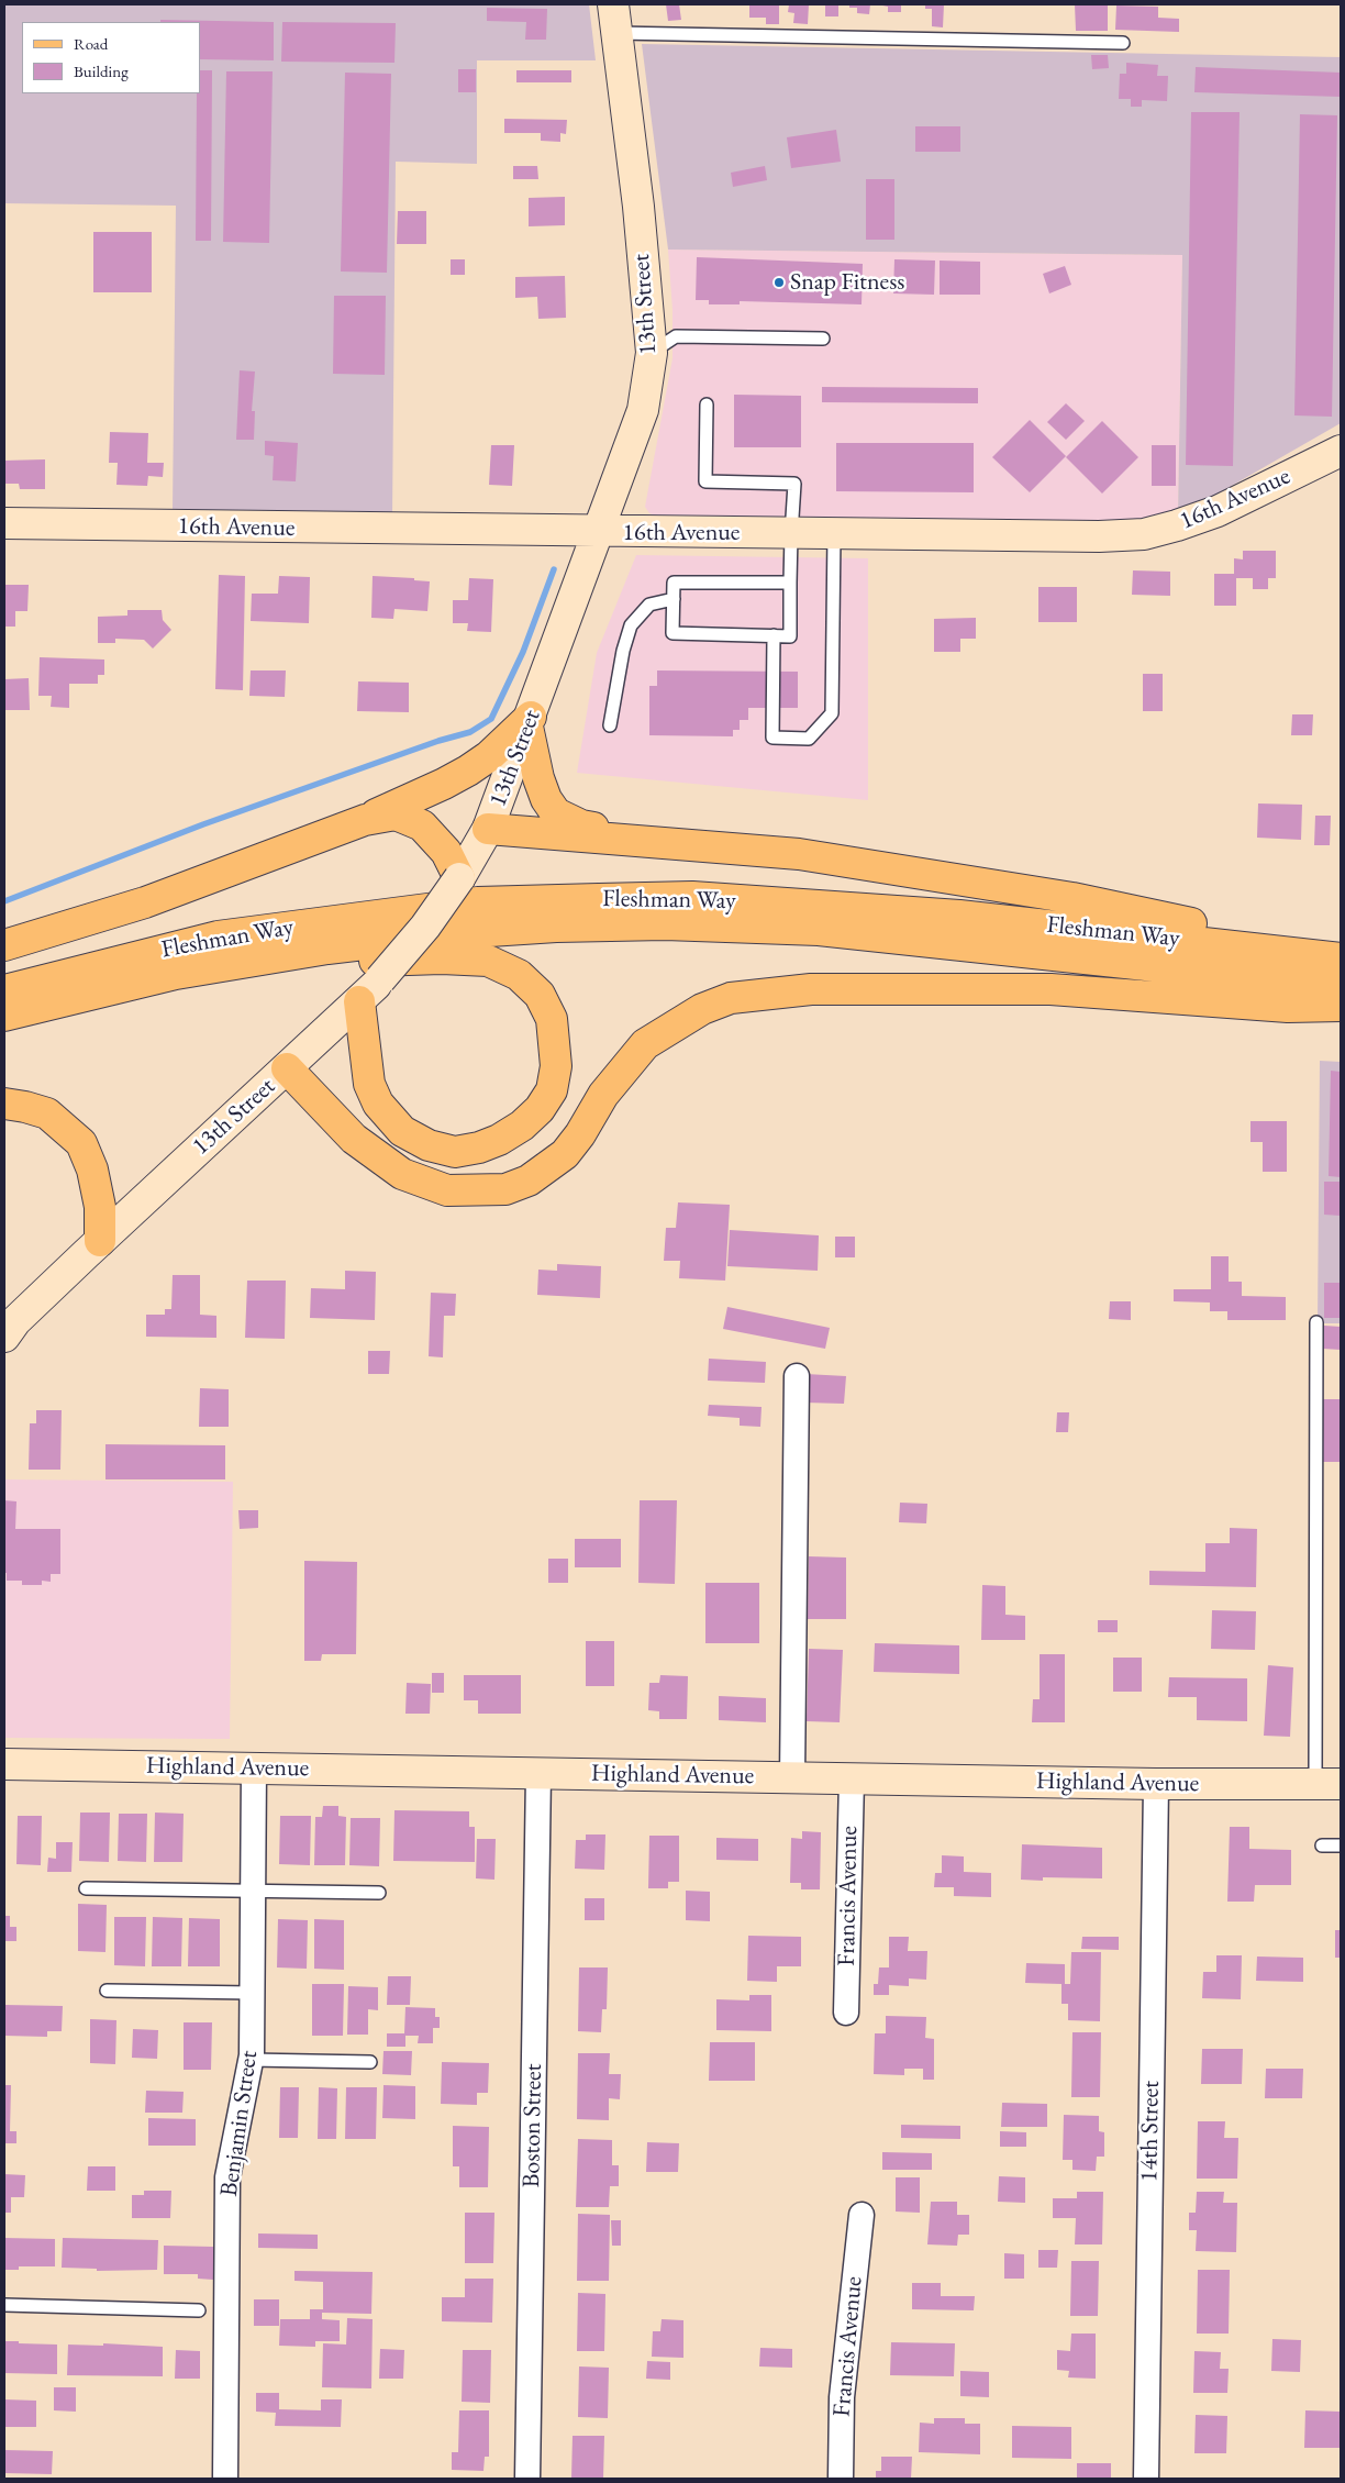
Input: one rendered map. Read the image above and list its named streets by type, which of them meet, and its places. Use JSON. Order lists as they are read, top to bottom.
{
  "streets": {
    "main road": [
      "13th Street",
      "16th Avenue",
      "Fleshman Way",
      "Highland Avenue"
    ],
    "street": [
      "Francis Avenue",
      "Benjamin Street",
      "Boston Street",
      "14th Street"
    ]
  },
  "crossings": [
    ["13th Street", "16th Avenue"],
    ["Highland Avenue", "Francis Avenue"],
    ["Highland Avenue", "Benjamin Street"],
    ["Highland Avenue", "Boston Street"],
    ["Highland Avenue", "14th Street"]
  ],
  "places": ["Snap Fitness"],
  "legend": ["Road", "Building"]
}
